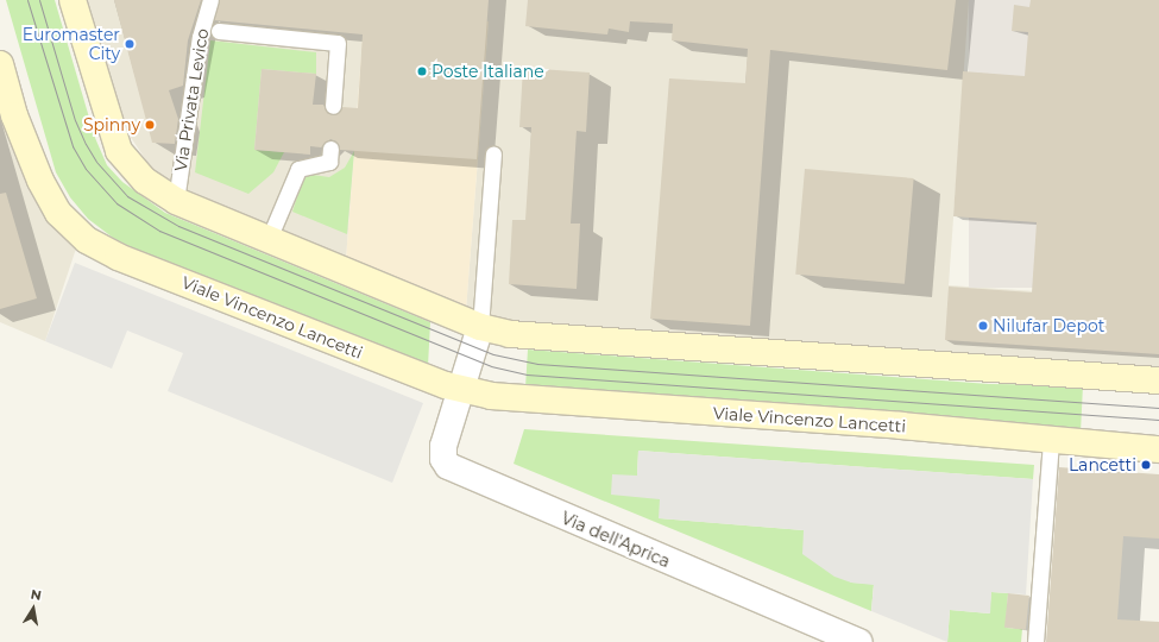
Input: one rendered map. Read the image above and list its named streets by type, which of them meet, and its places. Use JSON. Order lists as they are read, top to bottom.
{
  "streets": {
    "main road": ["Viale Vincenzo Lancetti"],
    "street": ["Via dell'Aprica"],
    "lane": ["Via Privata Levico"]
  },
  "crossings": [
    ["Viale Vincenzo Lancetti", "Via dell'Aprica"]
  ],
  "places": [
    "Euromaster City",
    "Poste Italiane",
    "Spinny",
    "Nilufar Depot",
    "Lancetti"
  ],
  "north": "top"
}
